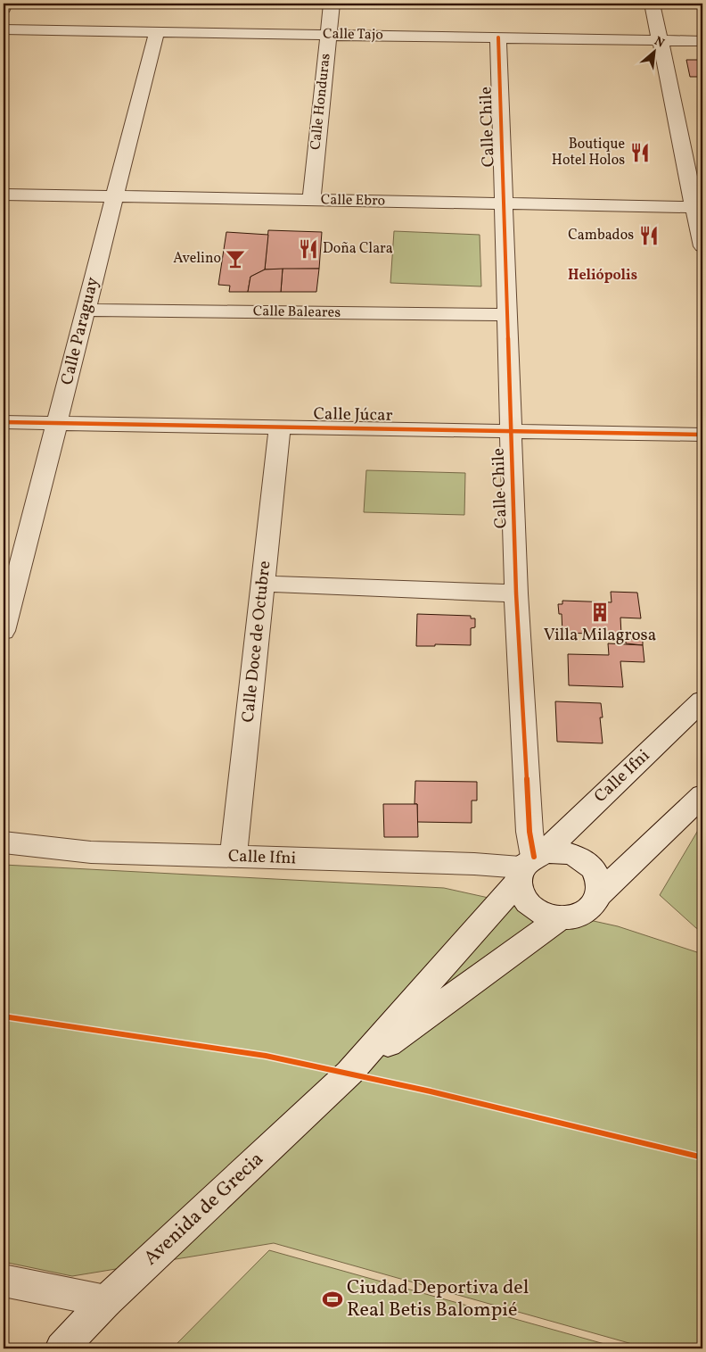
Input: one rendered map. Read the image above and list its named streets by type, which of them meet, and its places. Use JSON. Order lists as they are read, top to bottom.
{
  "streets": {
    "street": [
      "Calle Tajo",
      "Calle Honduras",
      "Calle Chile",
      "Calle Ebro",
      "Calle Baleares",
      "Calle Paraguay",
      "Calle Júcar",
      "Calle Doce de Octubre",
      "Calle Ifni",
      "Avenida de Grecia"
    ]
  },
  "crossings": [
    ["Calle Tajo", "Calle Honduras"],
    ["Calle Tajo", "Calle Chile"],
    ["Calle Tajo", "Calle Paraguay"],
    ["Calle Honduras", "Calle Ebro"],
    ["Calle Chile", "Calle Ebro"],
    ["Calle Chile", "Calle Baleares"],
    ["Calle Chile", "Calle Júcar"],
    ["Calle Chile", "Calle Ifni"],
    ["Calle Ebro", "Calle Paraguay"],
    ["Calle Baleares", "Calle Paraguay"],
    ["Calle Paraguay", "Calle Júcar"],
    ["Calle Júcar", "Calle Doce de Octubre"],
    ["Calle Doce de Octubre", "Calle Ifni"]
  ],
  "districts": ["Heliópolis"],
  "places": {
    "restaurant": ["Boutique Hotel Holos", "Cambados", "Doña Clara"],
    "bar": ["Avelino"],
    "building": ["Villa Milagrosa"],
    "sports": ["Ciudad Deportiva del Real Betis Balompié"]
  },
  "north": "top right"
}
